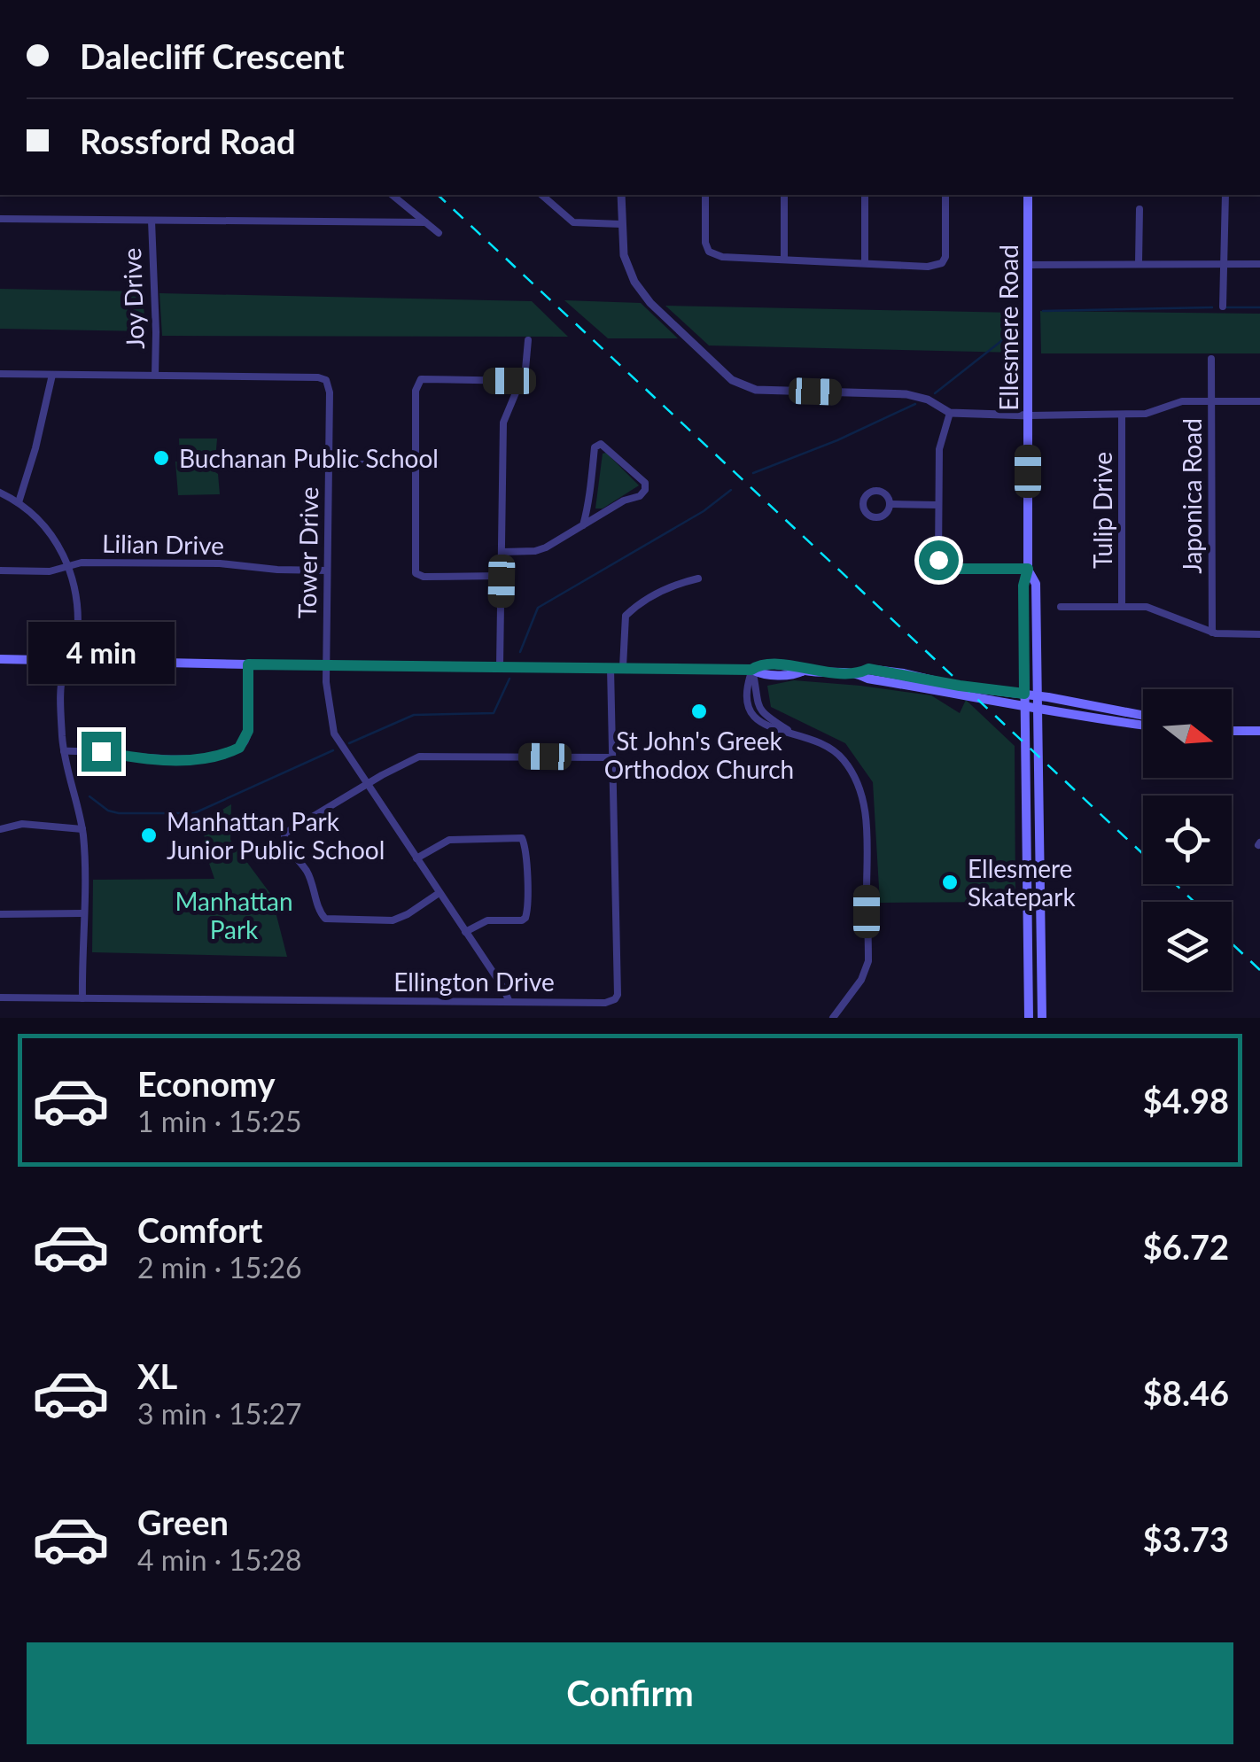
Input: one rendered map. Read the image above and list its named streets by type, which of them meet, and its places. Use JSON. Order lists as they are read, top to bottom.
{
  "streets": {
    "main road": ["Ellesmere Road"],
    "street": [
      "Joy Drive",
      "Japonica Road",
      "Tulip Drive",
      "Lilian Drive",
      "Tower Drive",
      "Ellington Drive"
    ]
  },
  "crossings": [
    ["Joy Drive", "Tower Drive"],
    ["Lilian Drive", "Tower Drive"],
    ["Tower Drive", "Ellington Drive"]
  ],
  "parks": ["Manhattan Park"],
  "places": [
    "Buchanan Public School",
    "St John's Greek Orthodox Church",
    "Manhattan Park Junior Public School",
    "Ellesmere Skatepark"
  ],
  "north": "right",
  "page": {
    "banner": ["Dalecliff Crescent", "Rossford Road"],
    "bubble": "4 min",
    "list": [
      {
        "name": "Economy",
        "note": "1 min · 15:25",
        "value": "$4.98"
      },
      {
        "name": "Comfort",
        "note": "2 min · 15:26",
        "value": "$6.72"
      },
      {
        "name": "XL",
        "note": "3 min · 15:27",
        "value": "$8.46"
      },
      {
        "name": "Green",
        "note": "4 min · 15:28",
        "value": "$3.73"
      }
    ],
    "buttons": "Confirm"
  }
}
